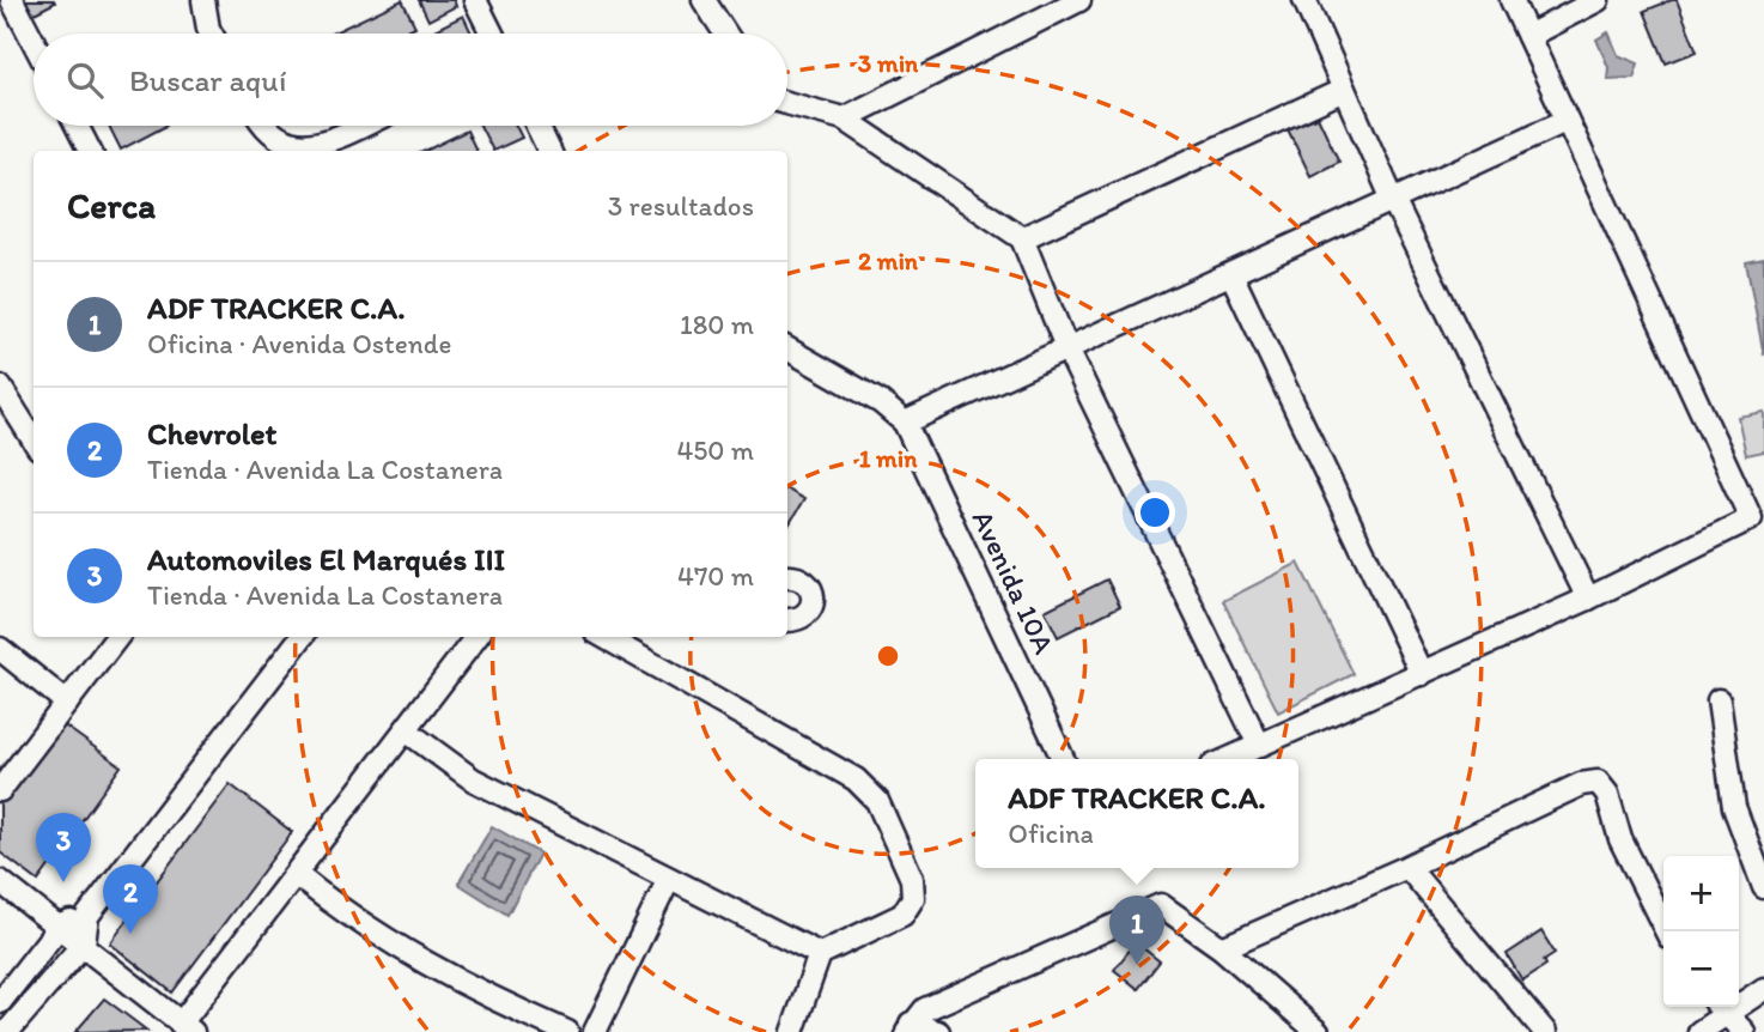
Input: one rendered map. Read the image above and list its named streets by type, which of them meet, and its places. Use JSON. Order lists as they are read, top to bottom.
{
  "streets": {
    "street": ["Avenida 10A"]
  },
  "page": {
    "search": "Buscar aquí",
    "heading": ["Cerca", "3 resultados"],
    "list": [
      {
        "mark": "1",
        "name": "ADF TRACKER C.A.",
        "note": "Oficina · Avenida Ostende",
        "value": "180 m"
      },
      {
        "mark": "2",
        "name": "Chevrolet",
        "note": "Tienda · Avenida La Costanera",
        "value": "450 m"
      },
      {
        "mark": "3",
        "name": "Automoviles El Marqués III",
        "note": "Tienda · Avenida La Costanera",
        "value": "470 m"
      }
    ],
    "popup": ["ADF TRACKER C.A.", "Oficina"],
    "pins": ["3", "2", "1"],
    "map_buttons": ["+", "−"]
  },
  "rings": ["3 min", "2 min", "1 min"]
}
